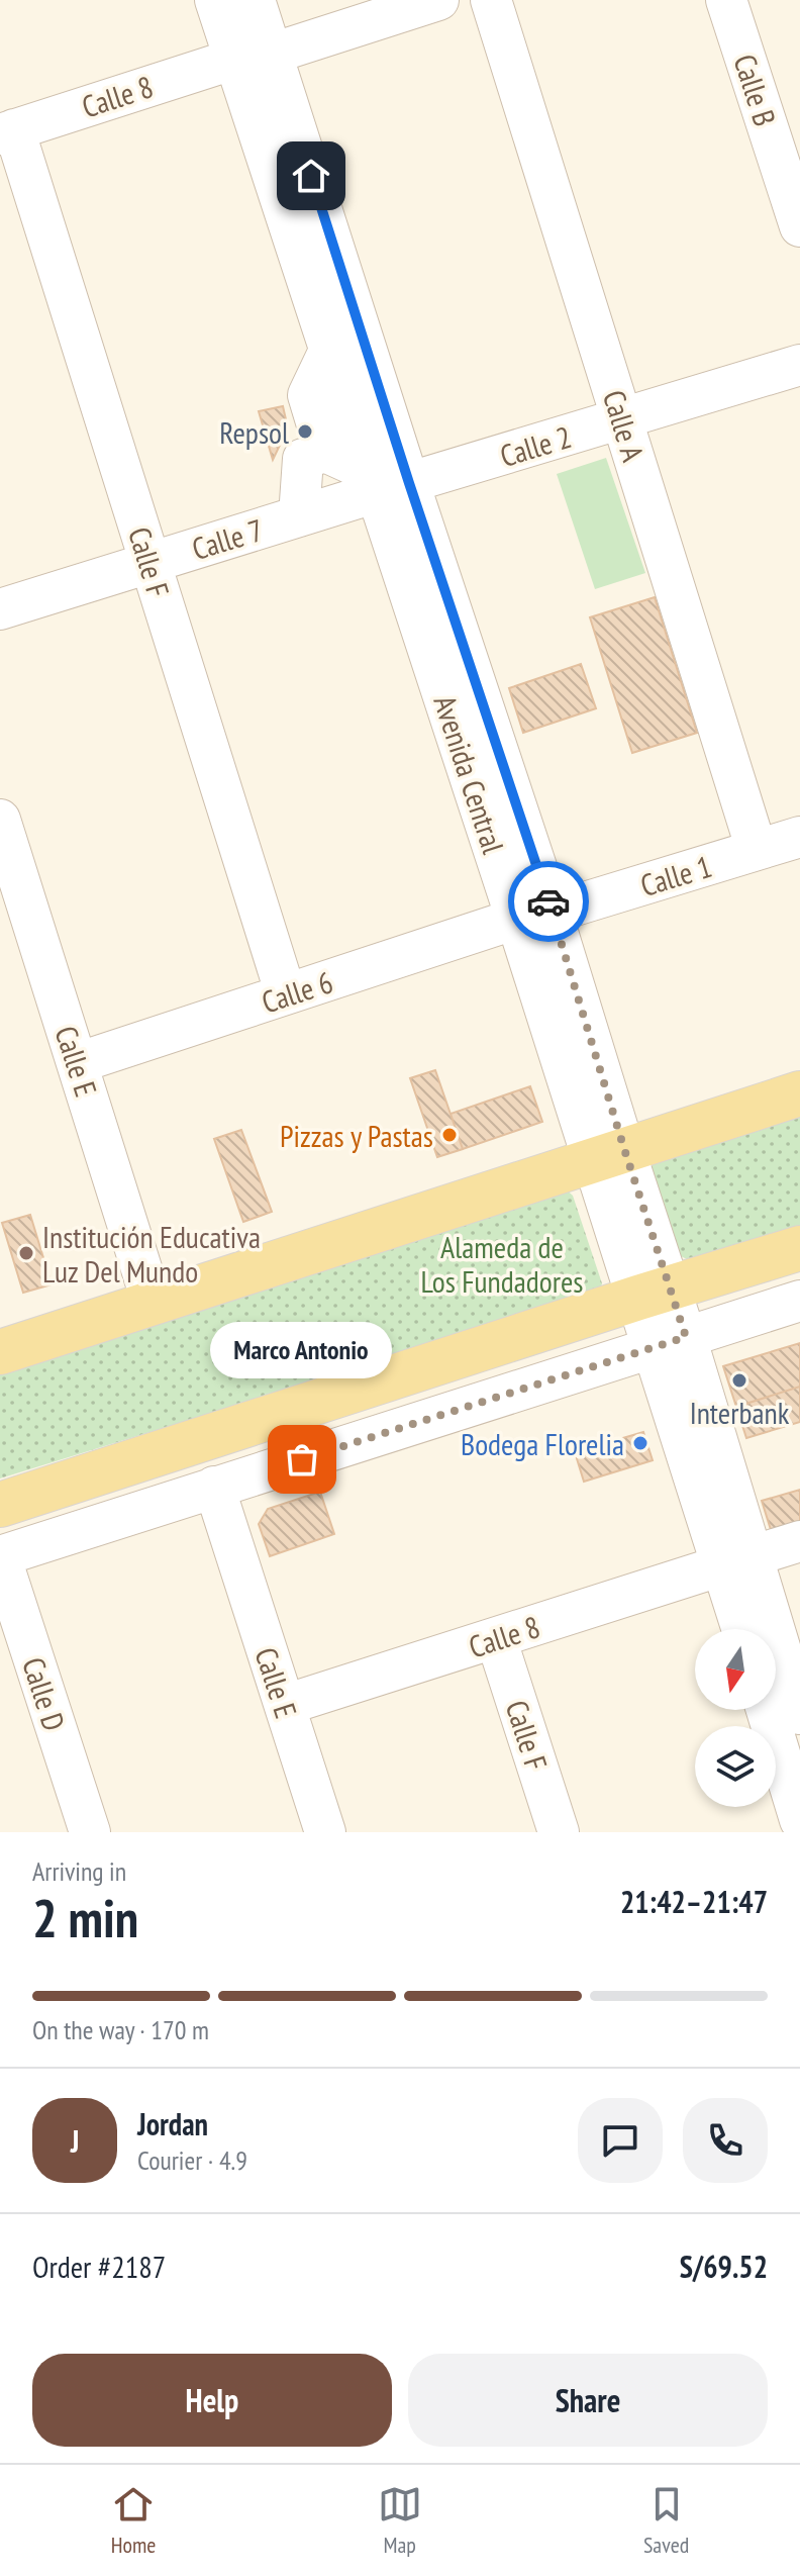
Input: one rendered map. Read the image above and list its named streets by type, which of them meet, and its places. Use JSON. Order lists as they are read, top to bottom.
{
  "streets": {
    "street": [
      "Calle B",
      "Calle 8",
      "Calle A",
      "Calle 2",
      "Calle 7",
      "Calle F",
      "Avenida Central",
      "Calle 1",
      "Calle 6",
      "Calle E",
      "Calle D"
    ]
  },
  "crossings": [
    ["Calle 8", "Calle F"],
    ["Calle 8", "Avenida Central"],
    ["Calle 8", "Calle E"],
    ["Calle A", "Calle 2"],
    ["Calle A", "Calle 1"],
    ["Calle 2", "Calle 7"],
    ["Calle 2", "Avenida Central"],
    ["Calle 7", "Calle F"],
    ["Calle 7", "Avenida Central"],
    ["Calle F", "Calle 6"],
    ["Avenida Central", "Calle 1"],
    ["Avenida Central", "Calle 6"],
    ["Calle 1", "Calle 6"],
    ["Calle 6", "Calle E"]
  ],
  "parks": ["Alameda de Los Fundadores"],
  "places": [
    "Repsol",
    "Pizzas y Pastas",
    "Institución Educativa Luz Del Mundo",
    "Interbank",
    "Bodega Florelia",
    "Marco Antonio"
  ],
  "north": "bottom",
  "page": {
    "bubble": "Marco Antonio",
    "heading": ["2 min", "Arriving in", "21:42–21:47"],
    "panel": [
      "Jordan",
      "Courier · 4.9",
      "Order #2187",
      "S/69.52"
    ],
    "bar": "On the way · 170 m",
    "round": "J",
    "buttons": ["Help", "Share"],
    "tabs": ["Home", "Map", "Saved"]
  }
}
